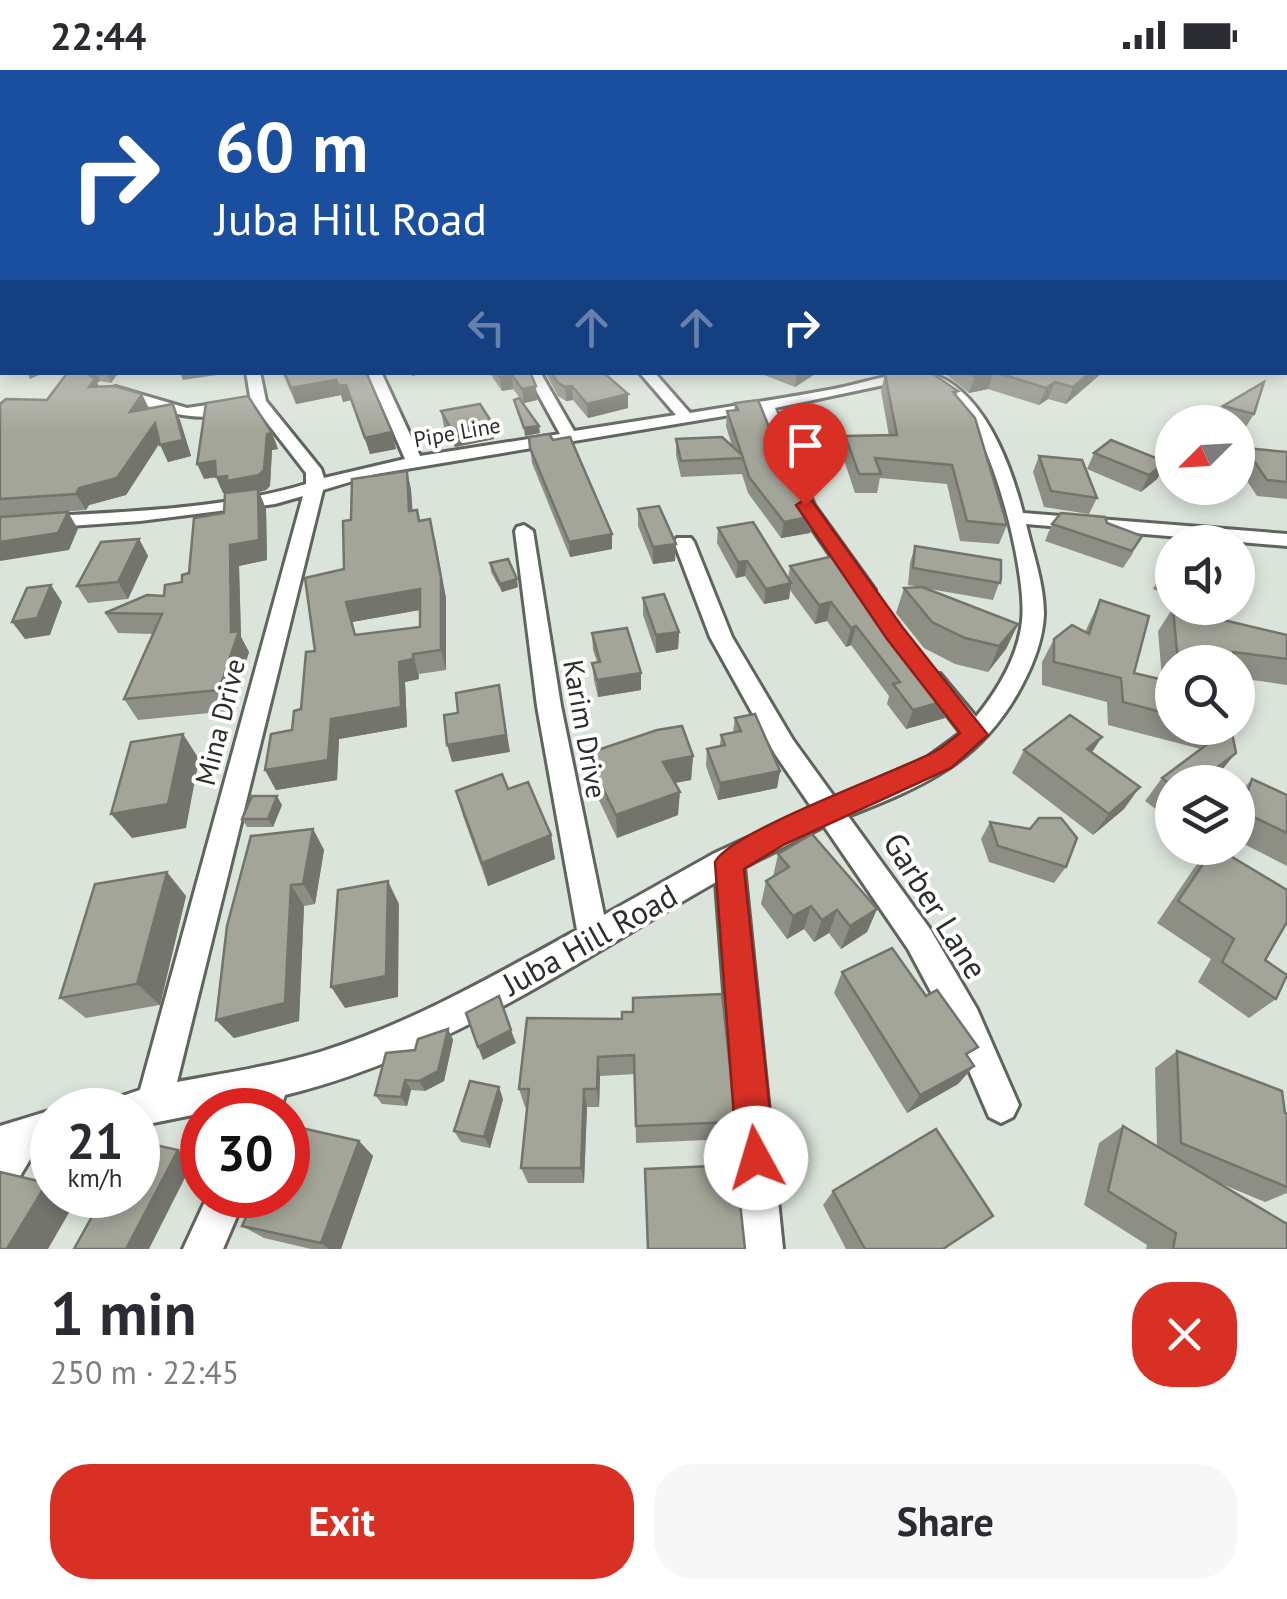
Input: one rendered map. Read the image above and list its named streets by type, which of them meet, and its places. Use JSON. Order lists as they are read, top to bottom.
{
  "streets": {
    "street": [
      "Pipe Line",
      "Mina Drive",
      "Karim Drive",
      "Garber Lane",
      "Juba Hill Road"
    ]
  },
  "crossings": [
    ["Pipe Line", "Mina Drive"],
    ["Karim Drive", "Juba Hill Road"],
    ["Garber Lane", "Juba Hill Road"]
  ],
  "north": "bottom left",
  "page": {
    "status": "22:44",
    "turn": ["60 m", "Juba Hill Road"],
    "speed": "21 km/h",
    "limit": "30",
    "heading": ["1 min", "250 m · 22:45"],
    "buttons": ["Exit", "Share"]
  }
}
